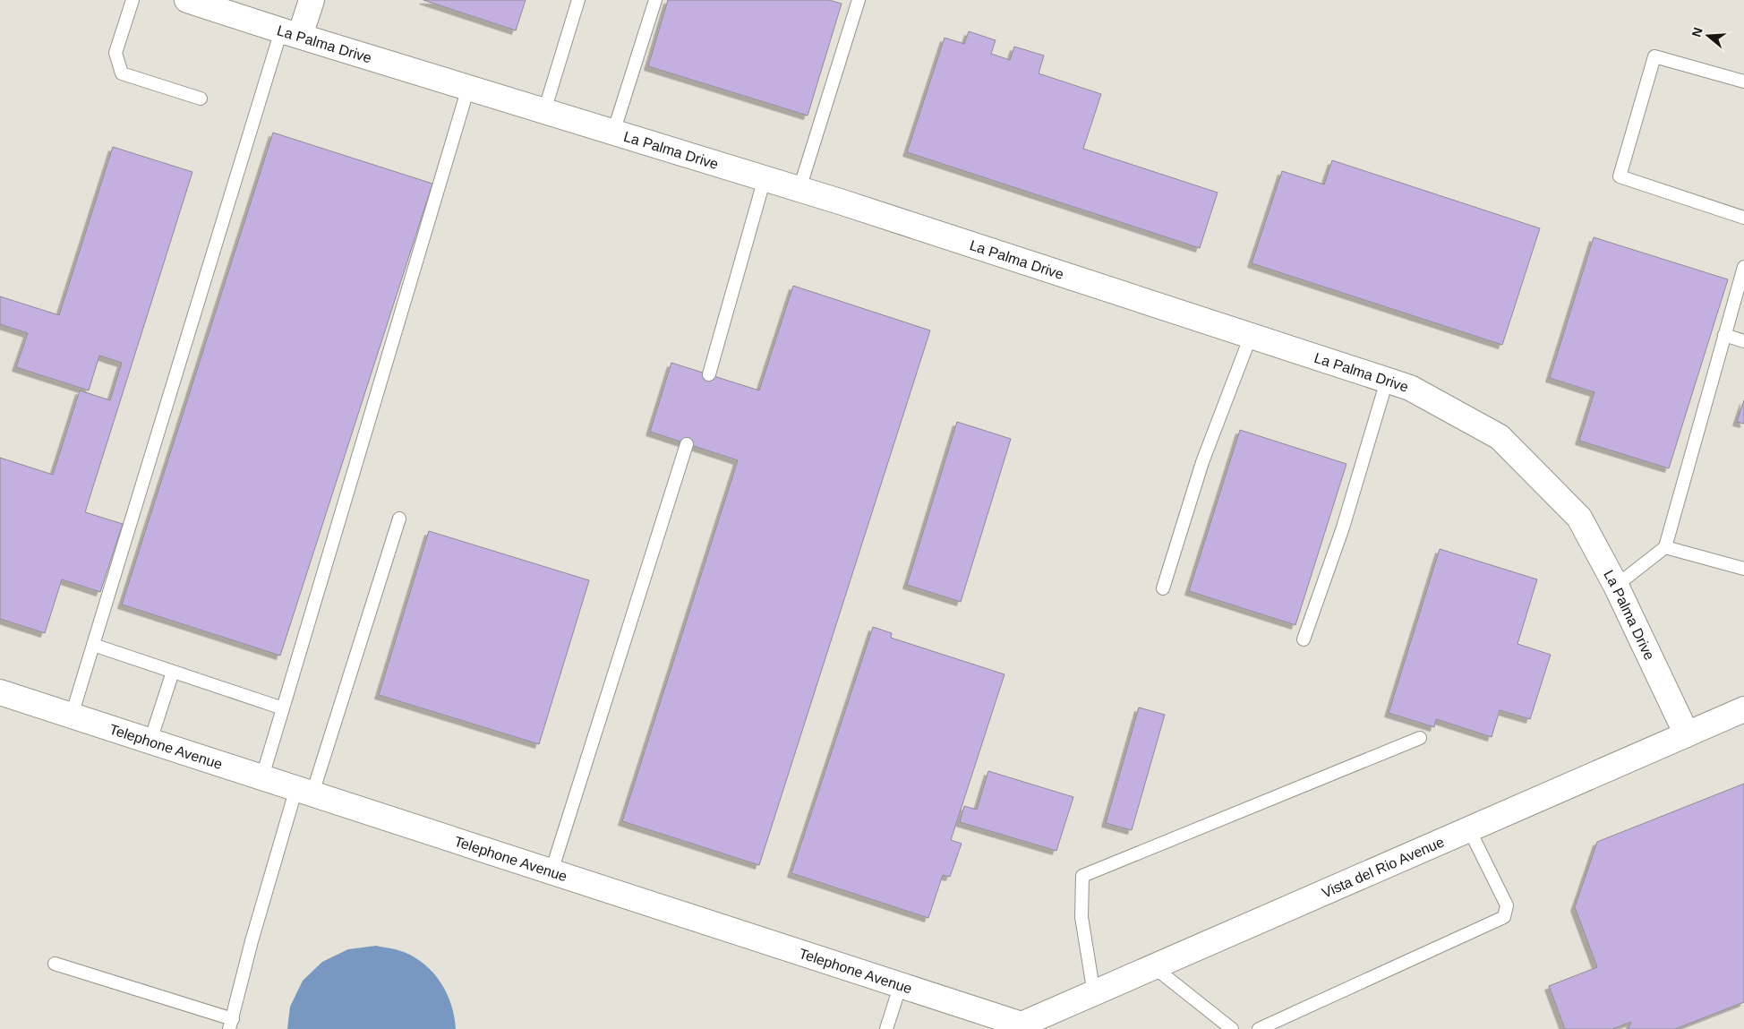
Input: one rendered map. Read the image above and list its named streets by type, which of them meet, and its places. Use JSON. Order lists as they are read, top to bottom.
{
  "streets": {
    "street": ["La Palma Drive", "Telephone Avenue", "Vista del Rio Avenue"]
  },
  "crossings": [
    ["La Palma Drive", "Vista del Rio Avenue"],
    ["Telephone Avenue", "Vista del Rio Avenue"]
  ],
  "north": "left"
}
